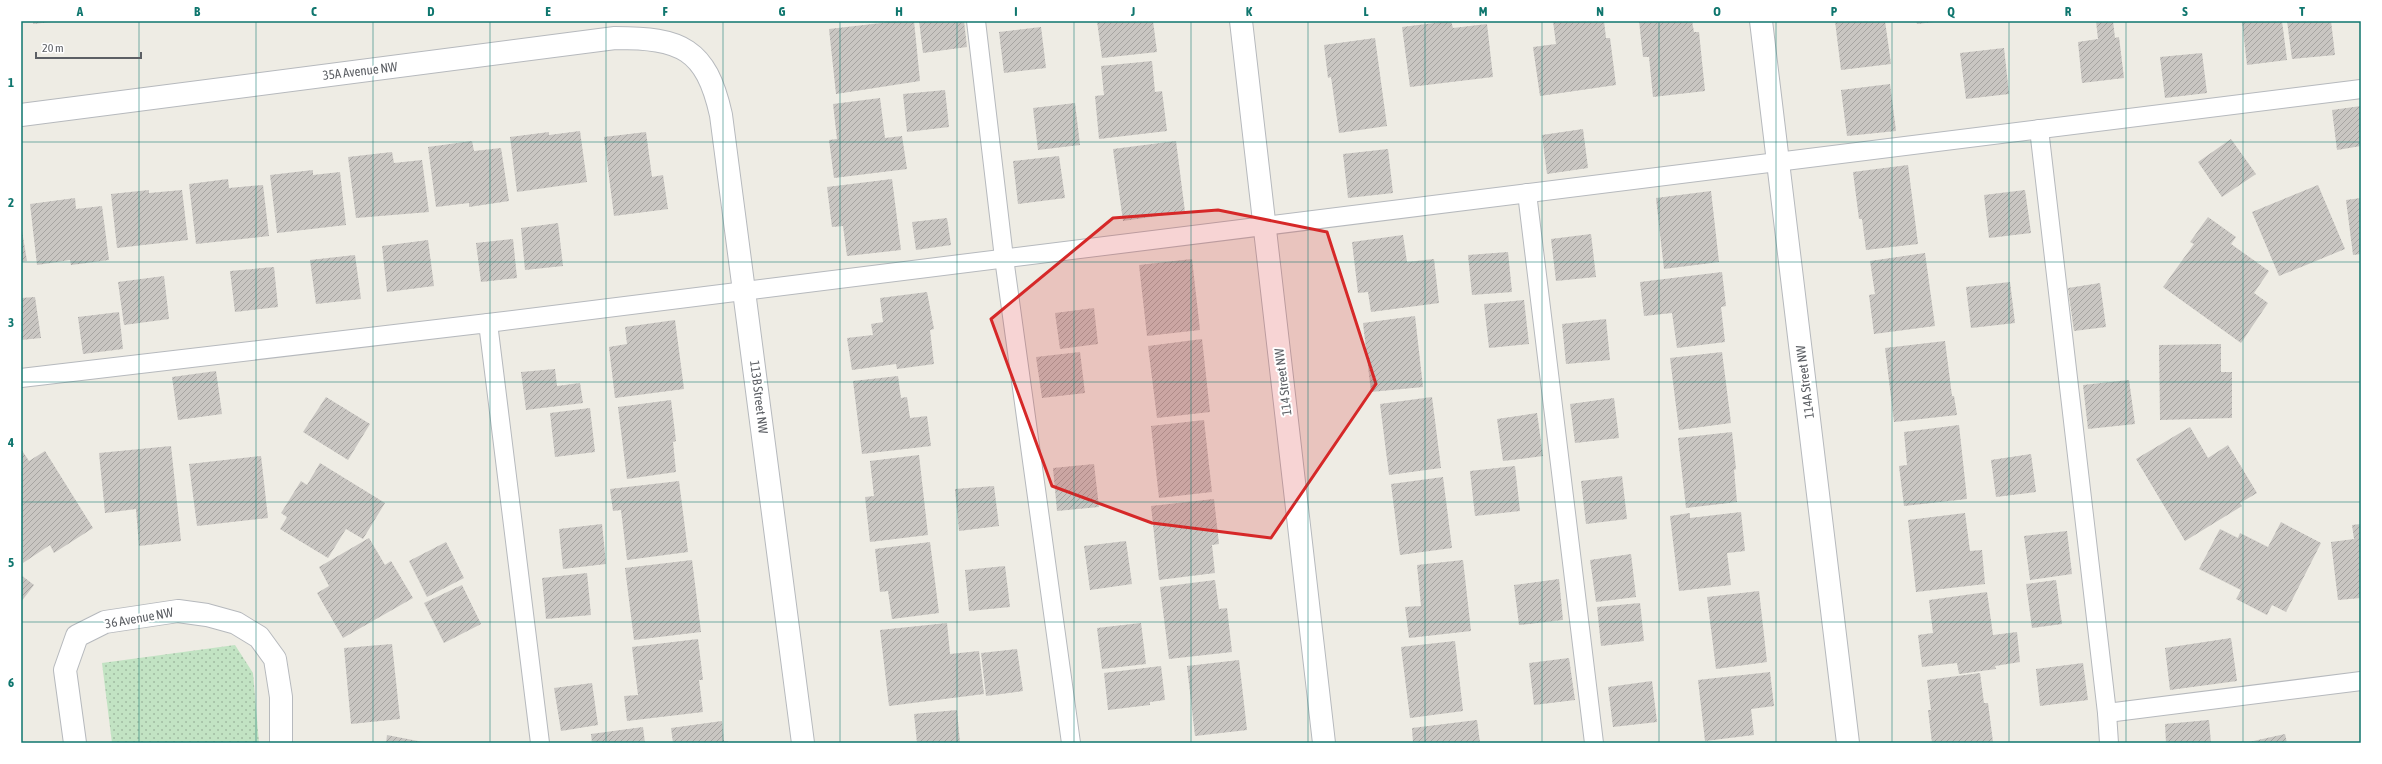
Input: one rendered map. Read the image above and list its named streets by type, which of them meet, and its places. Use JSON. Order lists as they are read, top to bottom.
{
  "streets": {
    "street": [
      "35A Avenue NW",
      "114 Street NW",
      "114A Street NW",
      "113B Street NW",
      "36 Avenue NW"
    ]
  },
  "crossings": [
    ["35A Avenue NW", "113B Street NW"]
  ],
  "scale_bar": "20 m",
  "grid": {
    "columns": [
      "A",
      "B",
      "C",
      "D",
      "E",
      "F",
      "G",
      "H",
      "I",
      "J",
      "K",
      "L",
      "M",
      "N",
      "O",
      "P",
      "Q",
      "R",
      "S",
      "T"
    ],
    "rows": [
      "1",
      "2",
      "3",
      "4",
      "5",
      "6"
    ]
  }
}
